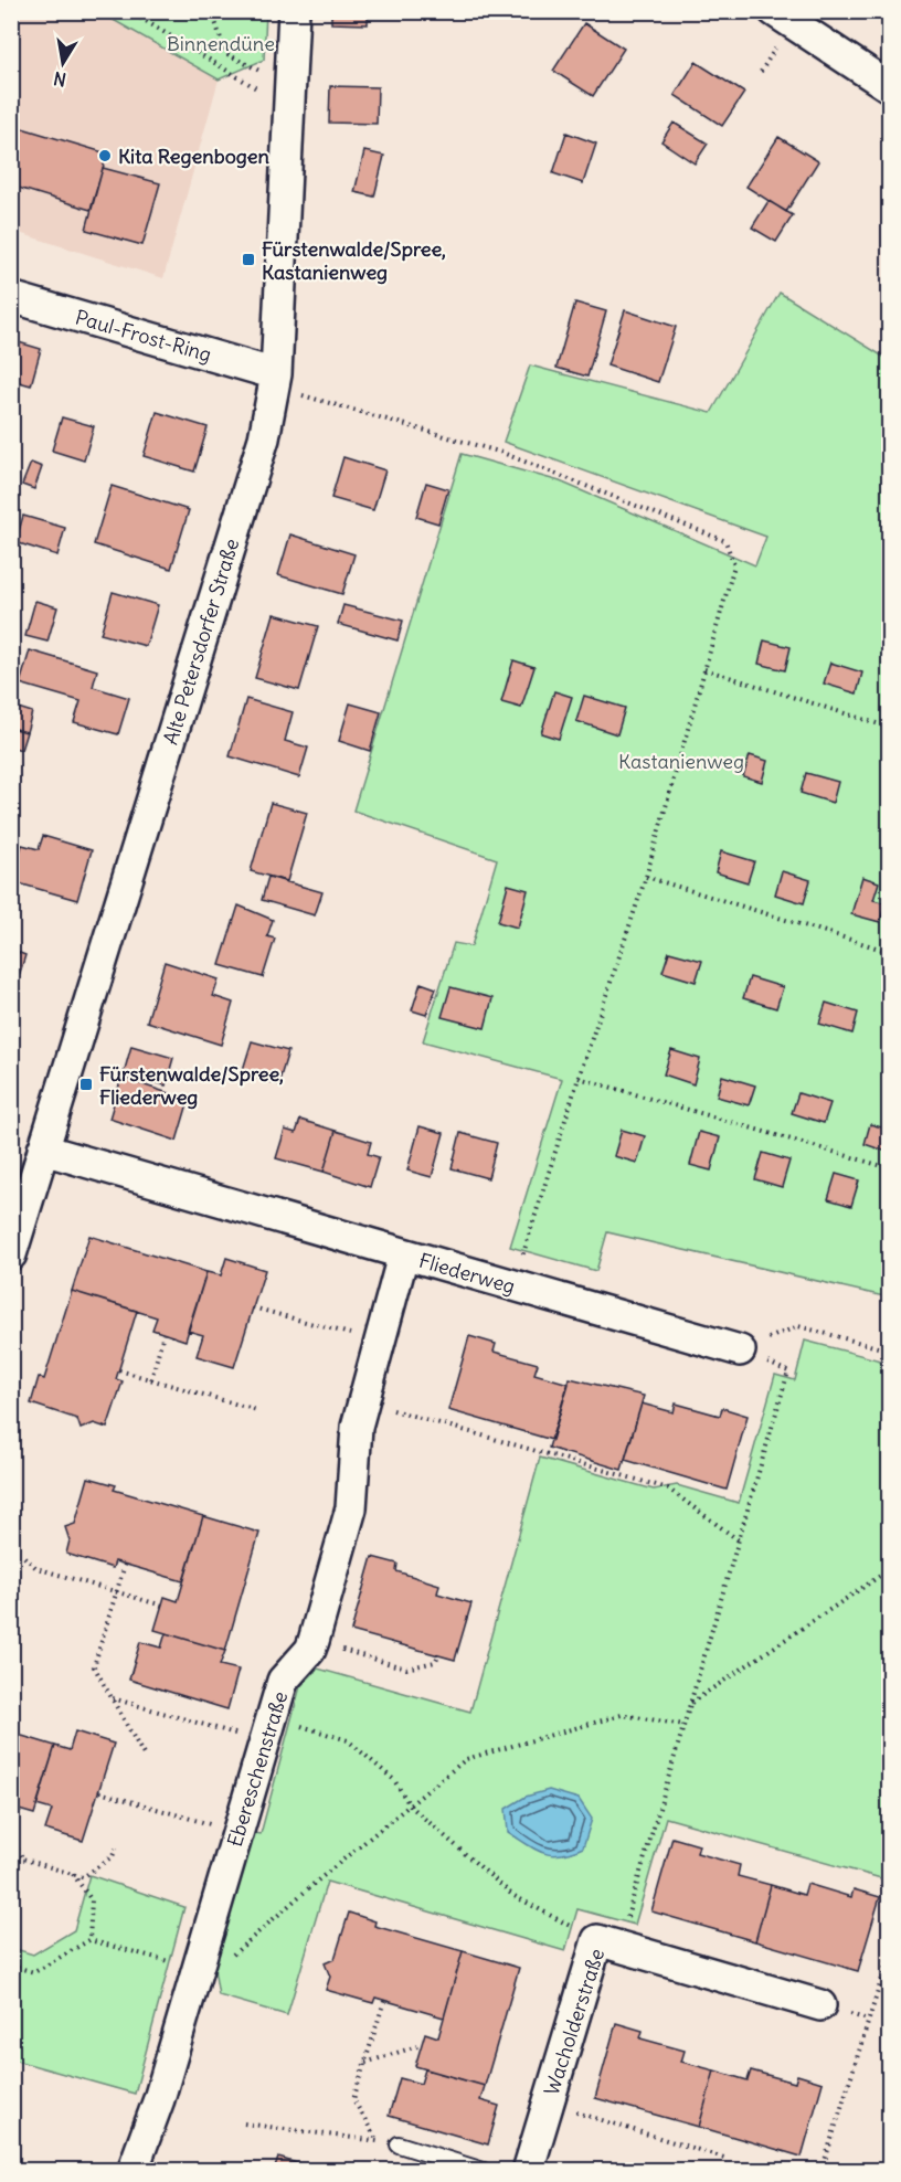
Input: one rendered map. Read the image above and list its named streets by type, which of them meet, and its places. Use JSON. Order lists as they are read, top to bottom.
{
  "streets": {
    "street": [
      "Paul-Frost-Ring",
      "Alte Petersdorfer Straße",
      "Fliederweg",
      "Ebereschenstraße",
      "Wacholderstraße"
    ]
  },
  "crossings": [
    ["Paul-Frost-Ring", "Alte Petersdorfer Straße"],
    ["Alte Petersdorfer Straße", "Fliederweg"],
    ["Fliederweg", "Ebereschenstraße"]
  ],
  "parks": ["Binnendüne", "Kastanienweg"],
  "places": {
    "other": ["Kita Regenbogen"],
    "transit": ["Fürstenwalde/Spree, Kastanienweg", "Fürstenwalde/Spree, Fliederweg"]
  },
  "north": "bottom"
}
